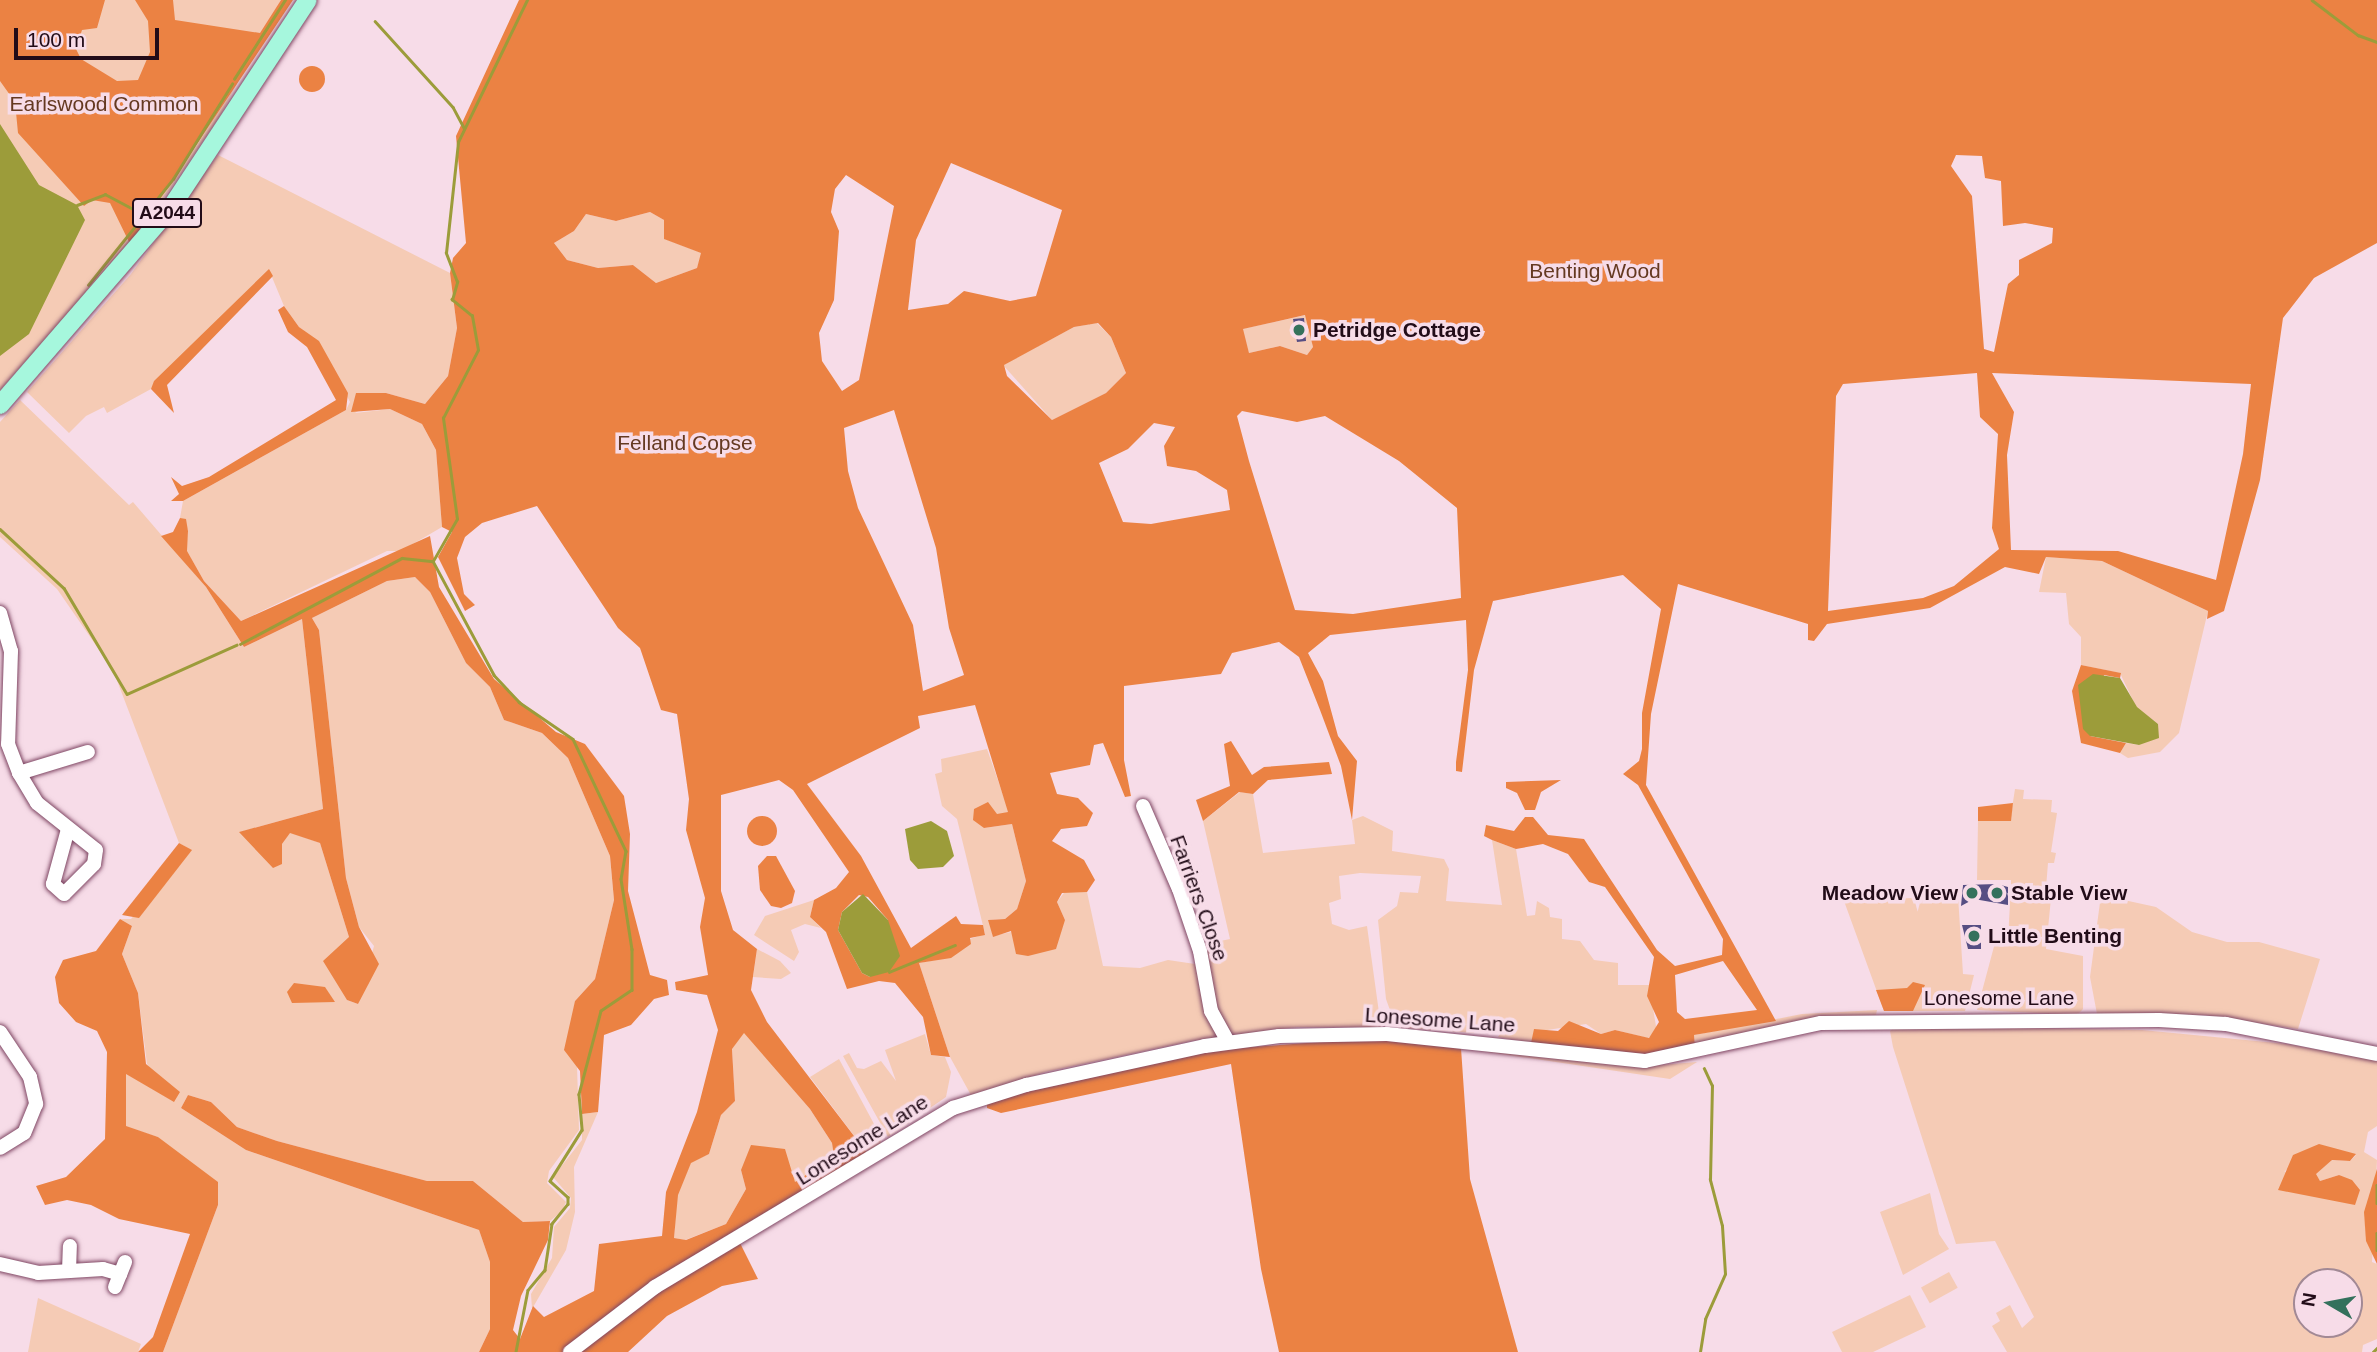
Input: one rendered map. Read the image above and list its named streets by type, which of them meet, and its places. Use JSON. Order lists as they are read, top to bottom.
{
  "streets": {
    "main road": ["A2044"],
    "street": ["Farriers Close", "Lonesome Lane"]
  },
  "crossings": [
    ["Farriers Close", "Lonesome Lane"]
  ],
  "parks": ["Earlswood Common", "Benting Wood", "Felland Copse"],
  "places": [
    "Petridge Cottage",
    "Meadow View",
    "Stable View",
    "Little Benting"
  ],
  "scale_bar": "100 m",
  "north": "left"
}
